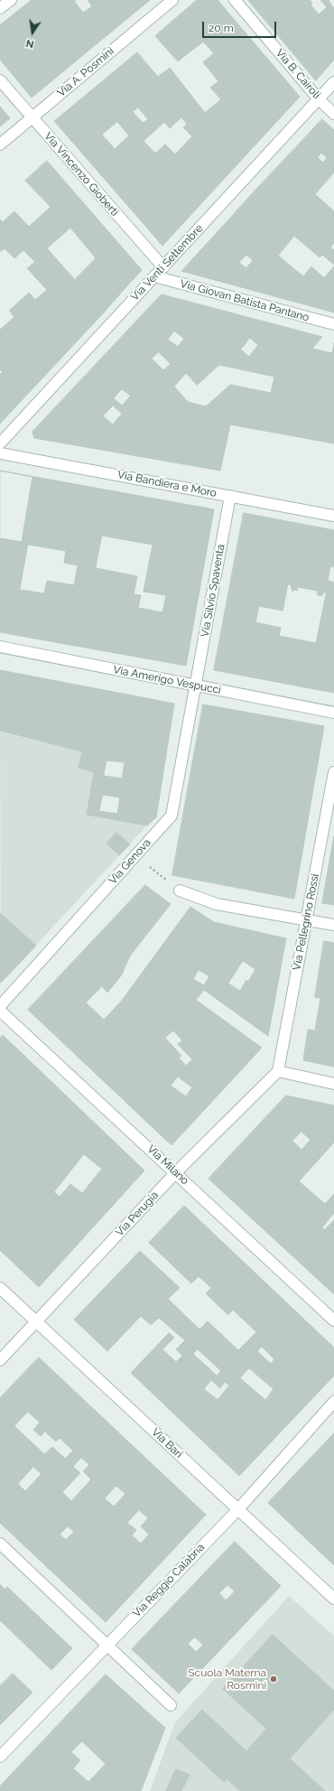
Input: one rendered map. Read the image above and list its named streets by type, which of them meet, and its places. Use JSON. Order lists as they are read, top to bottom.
{
  "streets": {
    "street": [
      "Via A. Posmini",
      "Via B. Cairoli",
      "Via Vincenzo Gioberti",
      "Via Venti Settembre",
      "Via Giovan Batista Pantano",
      "Via Bandiera e Moro",
      "Via Silvio Spaventa",
      "Via Amerigo Vespucci",
      "Via Genova",
      "Via Pellegrino Rossi",
      "Via Milano",
      "Via Perugia",
      "Via Bari",
      "Via Reggio Calabria"
    ]
  },
  "crossings": [
    ["Via A. Posmini", "Via Vincenzo Gioberti"],
    ["Via B. Cairoli", "Via Venti Settembre"],
    ["Via Vincenzo Gioberti", "Via Venti Settembre"],
    ["Via Venti Settembre", "Via Giovan Batista Pantano"],
    ["Via Bandiera e Moro", "Via Silvio Spaventa"],
    ["Via Silvio Spaventa", "Via Amerigo Vespucci"],
    ["Via Silvio Spaventa", "Via Genova"],
    ["Via Amerigo Vespucci", "Via Genova"],
    ["Via Pellegrino Rossi", "Via Perugia"],
    ["Via Milano", "Via Perugia"],
    ["Via Perugia", "Via Bari"],
    ["Via Bari", "Via Reggio Calabria"]
  ],
  "places": ["Scuola Materna Rosmini"],
  "scale_bar": "20 m",
  "north": "bottom"
}
